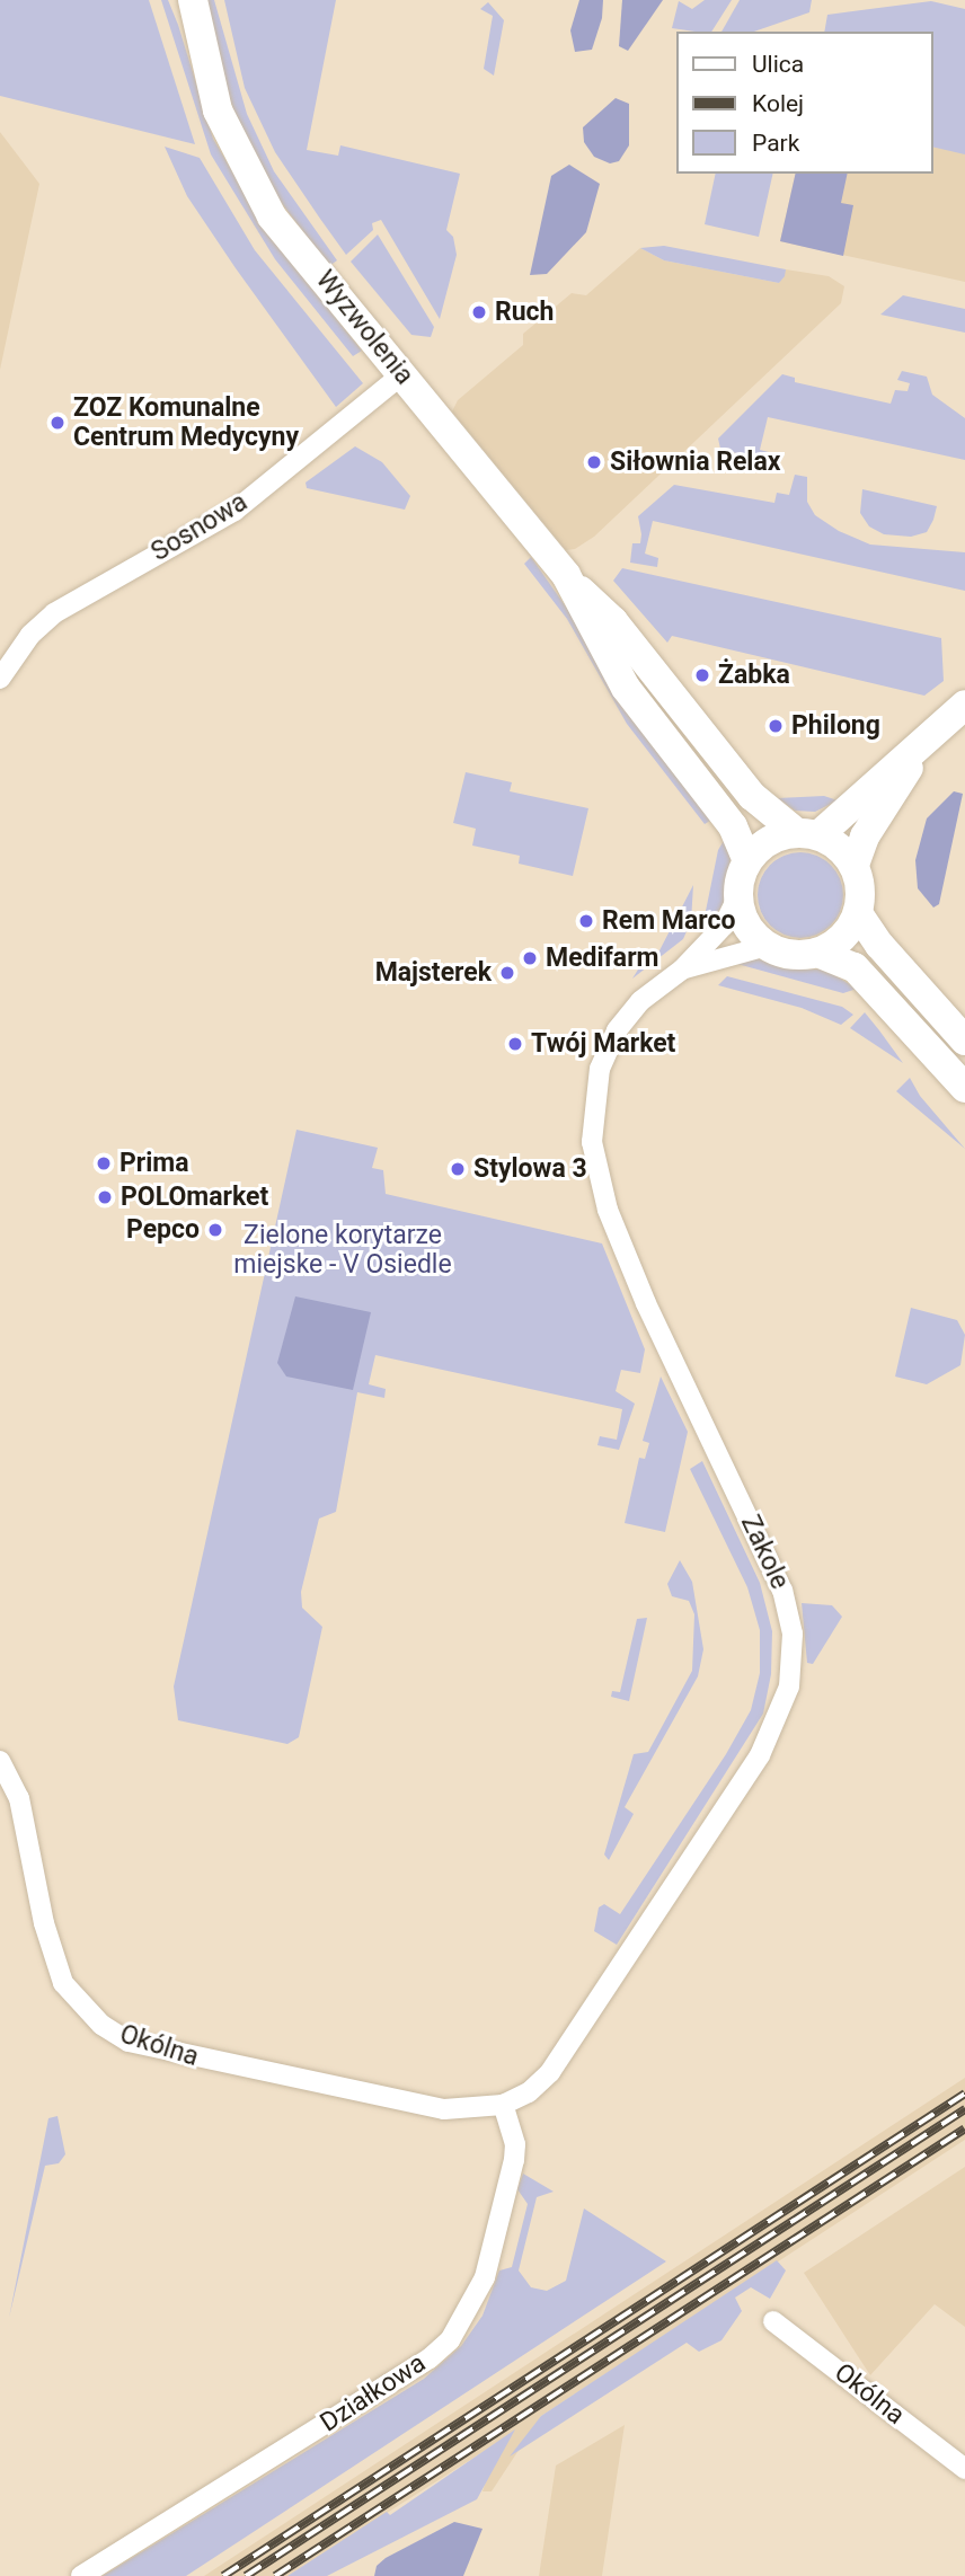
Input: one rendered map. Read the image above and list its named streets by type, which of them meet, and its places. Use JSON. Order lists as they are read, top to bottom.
{
  "streets": {
    "main road": ["Wyzwolenia"],
    "street": [
      "Sosnowa",
      "Zakole",
      "Okólna",
      "Działkowa"
    ]
  },
  "crossings": [
    ["Wyzwolenia", "Sosnowa"],
    ["Wyzwolenia", "Zakole"],
    ["Zakole", "Okólna"],
    ["Zakole", "Działkowa"],
    ["Okólna", "Działkowa"]
  ],
  "parks": ["Zielone korytarze miejske - V Osiedle"],
  "places": [
    "Ruch",
    "ZOZ Komunalne Centrum Medycyny",
    "Siłownia Relax",
    "Żabka",
    "Philong",
    "Rem Marco",
    "Medifarm",
    "Majsterek",
    "Twój Market",
    "Prima",
    "Stylowa 3",
    "POLOmarket",
    "Pepco"
  ],
  "legend": ["Ulica", "Kolej", "Park"]
}
